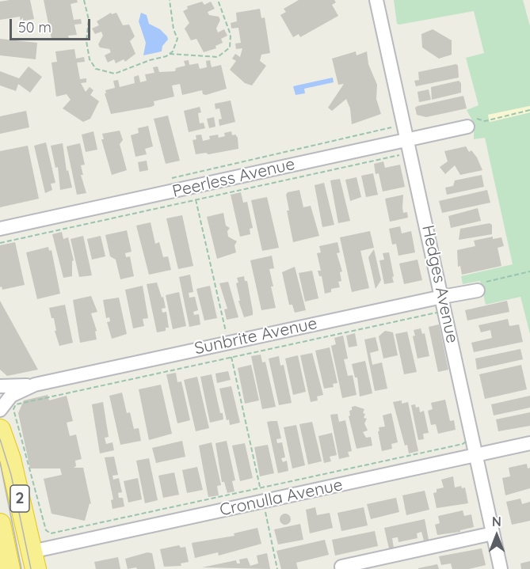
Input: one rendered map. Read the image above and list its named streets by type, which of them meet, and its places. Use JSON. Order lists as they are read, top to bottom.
{
  "streets": {
    "highway": ["2"],
    "street": [
      "Peerless Avenue",
      "Hedges Avenue",
      "Sunbrite Avenue",
      "Cronulla Avenue"
    ]
  },
  "crossings": [
    ["Peerless Avenue", "Hedges Avenue"],
    ["Hedges Avenue", "Sunbrite Avenue"],
    ["Hedges Avenue", "Cronulla Avenue"],
    ["Cronulla Avenue", "2"]
  ],
  "scale_bar": "50 m",
  "north": "top"
}
